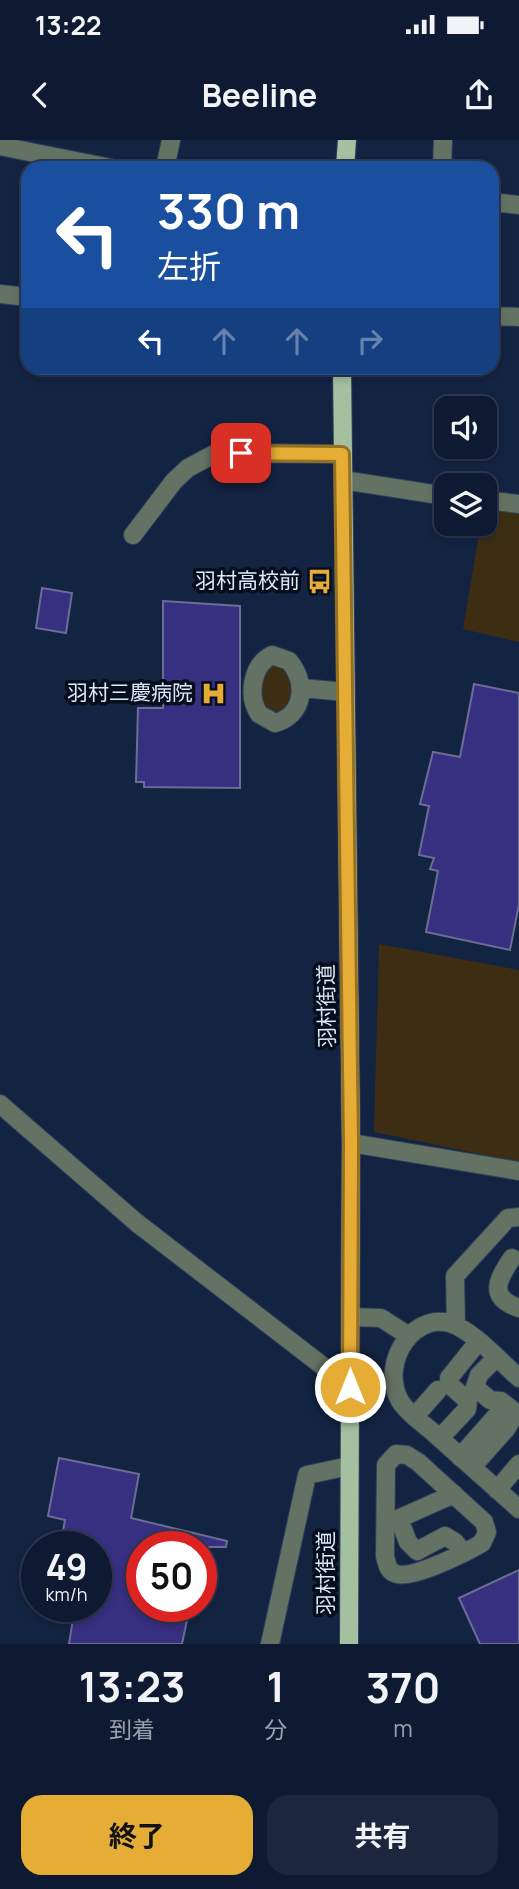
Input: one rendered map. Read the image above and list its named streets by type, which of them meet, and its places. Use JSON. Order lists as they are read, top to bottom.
{
  "streets": {
    "main road": ["羽村街道"]
  },
  "places": {
    "bus stop": ["羽村高校前"],
    "hospital": ["羽村三慶病院"]
  },
  "page": {
    "status": "13:22",
    "header": "Beeline",
    "turn": ["330 m", "左折"],
    "speed": "49 km/h",
    "limit": "50",
    "eta": [
      "13:23",
      "到着",
      "1",
      "分",
      "370",
      "m"
    ],
    "buttons": ["終了", "共有"]
  }
}
